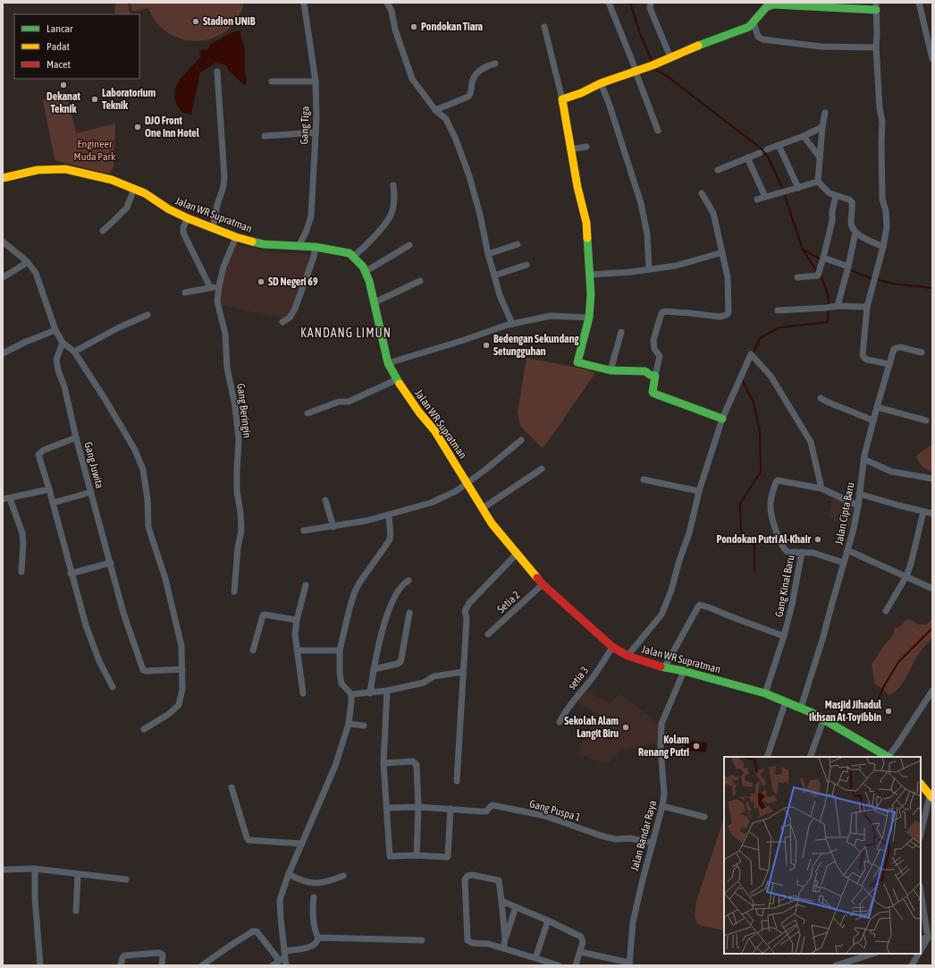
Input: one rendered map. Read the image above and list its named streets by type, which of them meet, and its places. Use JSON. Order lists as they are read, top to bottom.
{
  "streets": {
    "main road": ["Jalan WR Supratman"],
    "street": [
      "Gang Tiga",
      "Gang Beringin",
      "Gang Juwita",
      "Jalan Cipta Baru",
      "Gang Kinal Baru",
      "Setia 2",
      "setia 3",
      "Gang Puspa 1",
      "Jalan Bandar Raya"
    ]
  },
  "crossings": [
    ["Gang Tiga", "Jalan WR Supratman"],
    ["Jalan WR Supratman", "Gang Beringin"],
    ["Jalan WR Supratman", "Jalan Cipta Baru"],
    ["Jalan WR Supratman", "Gang Kinal Baru"],
    ["Jalan WR Supratman", "Setia 2"],
    ["Jalan WR Supratman", "setia 3"],
    ["Jalan WR Supratman", "Jalan Bandar Raya"],
    ["Gang Puspa 1", "Jalan Bandar Raya"]
  ],
  "districts": ["KANDANG LIMUN"],
  "parks": ["Engineer Muda Park"],
  "places": [
    "Stadion UNIB",
    "Pondokan Tiara",
    "Dekanat Teknik",
    "Laboratorium Teknik",
    "DJO Front One Inn Hotel",
    "SD Negeri 69",
    "Bedengan Sekundang Setungguhan",
    "Pondokan Putri Al-Khair",
    "Masjid Jihadul Ikhsan At-Toyibbin",
    "Sekolah Alam Langit Biru",
    "Kolam Renang Putri"
  ],
  "legend": ["Lancar", "Padat", "Macet"]
}
